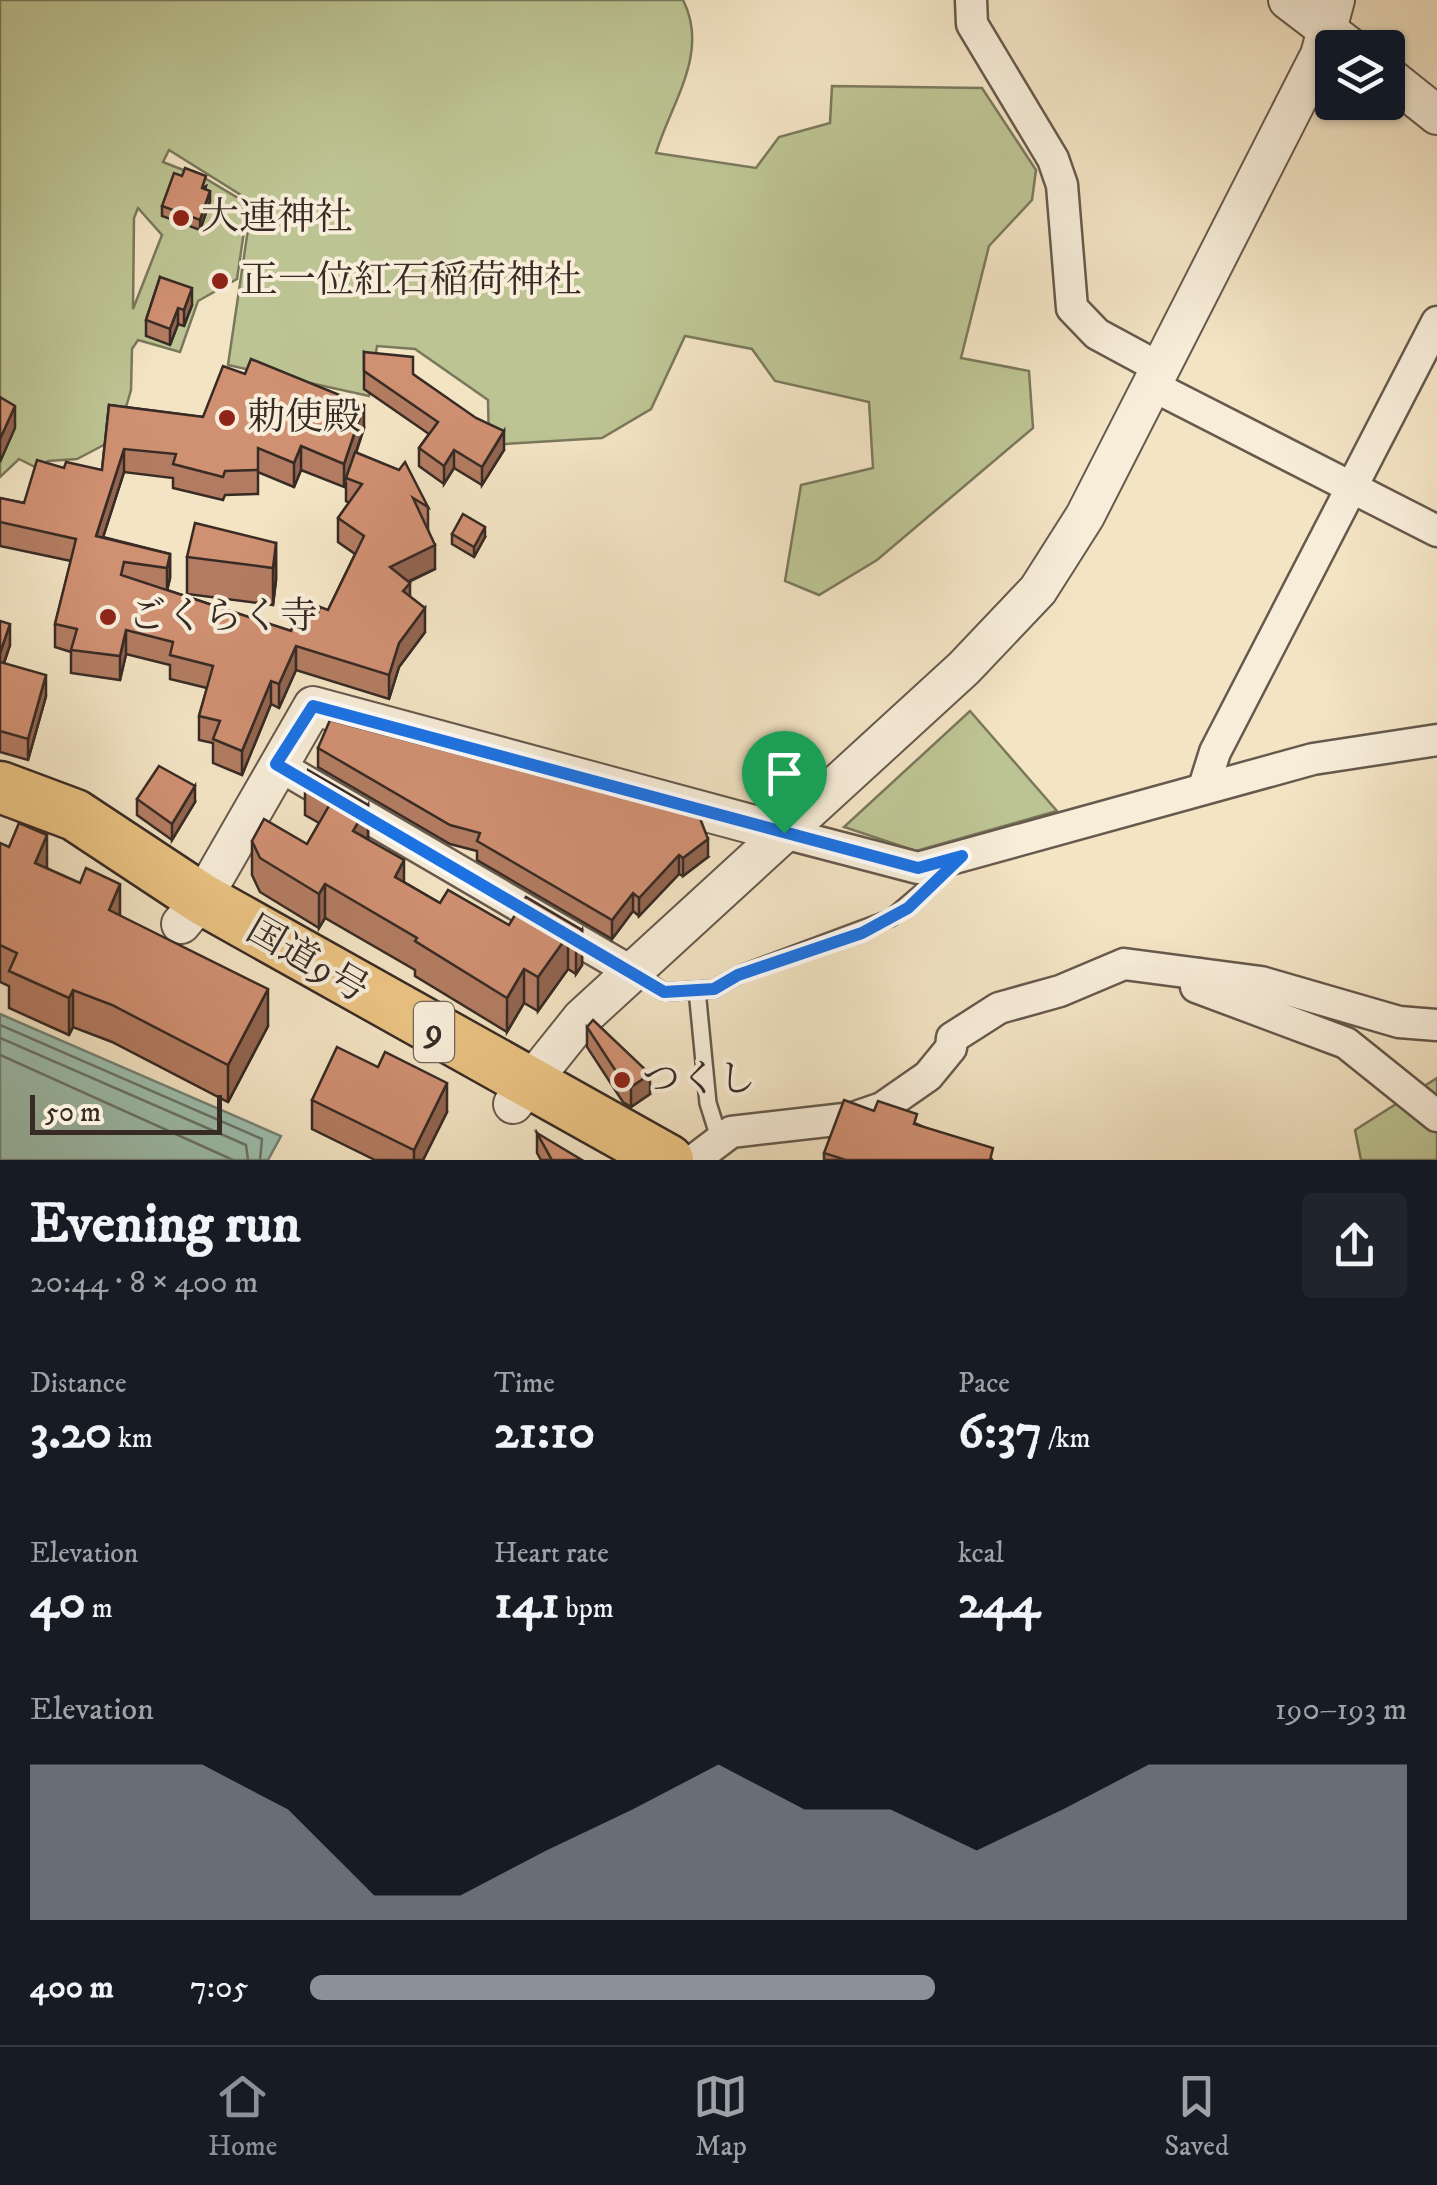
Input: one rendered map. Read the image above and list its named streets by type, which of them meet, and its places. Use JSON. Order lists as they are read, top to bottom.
{
  "streets": {
    "highway": ["国道9号", "9"]
  },
  "places": [
    "大連神社",
    "正一位紅石稲荷神社",
    "勅使殿",
    "ごくらく寺",
    "つくし"
  ],
  "scale_bar": "50 m",
  "page": {
    "scale": "50 m",
    "heading": ["Evening run", "20:44 · 8 × 400 m"],
    "stats": [
      ["Distance", "3.20 km"],
      ["Time", "21:10"],
      ["Pace", "6:37 /km"],
      ["Elevation", "40 m"],
      ["Heart rate", "141 bpm"],
      ["kcal", "244"]
    ],
    "chart": ["Elevation", "190–193 m"],
    "list": [
      {
        "name": "400 m",
        "note": "7:05"
      }
    ],
    "tabs": ["Home", "Map", "Saved"]
  }
}
